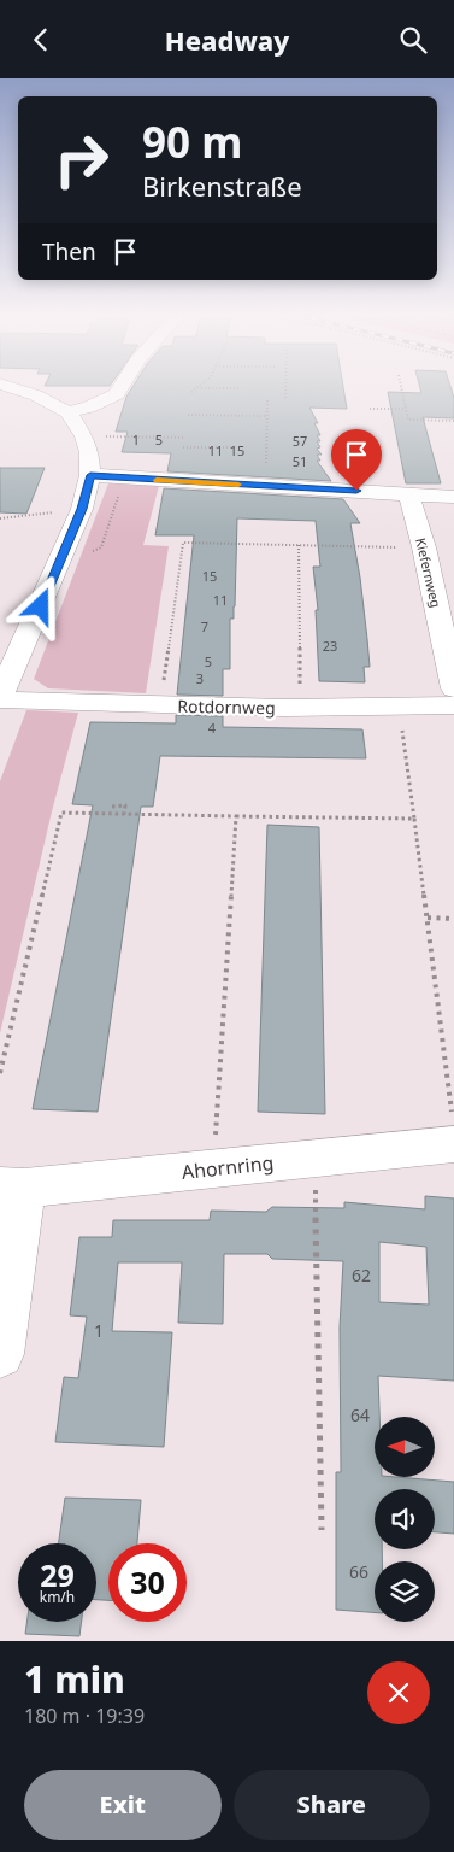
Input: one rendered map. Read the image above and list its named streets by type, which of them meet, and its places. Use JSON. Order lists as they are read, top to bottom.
{
  "streets": {
    "street": ["Kiefernweg", "Rotdornweg", "Ahornring"]
  },
  "house_numbers": [
    "1",
    "5",
    "57",
    "11",
    "15",
    "51",
    "15",
    "11",
    "7",
    "23",
    "5",
    "3",
    "4",
    "62",
    "1",
    "64",
    "66"
  ],
  "north": "left",
  "page": {
    "header": "Headway",
    "turn": ["90 m", "Birkenstraße"],
    "then": "Then",
    "speed": "29 km/h",
    "limit": "30",
    "heading": ["1 min", "180 m · 19:39"],
    "buttons": ["Exit", "Share"]
  }
}
